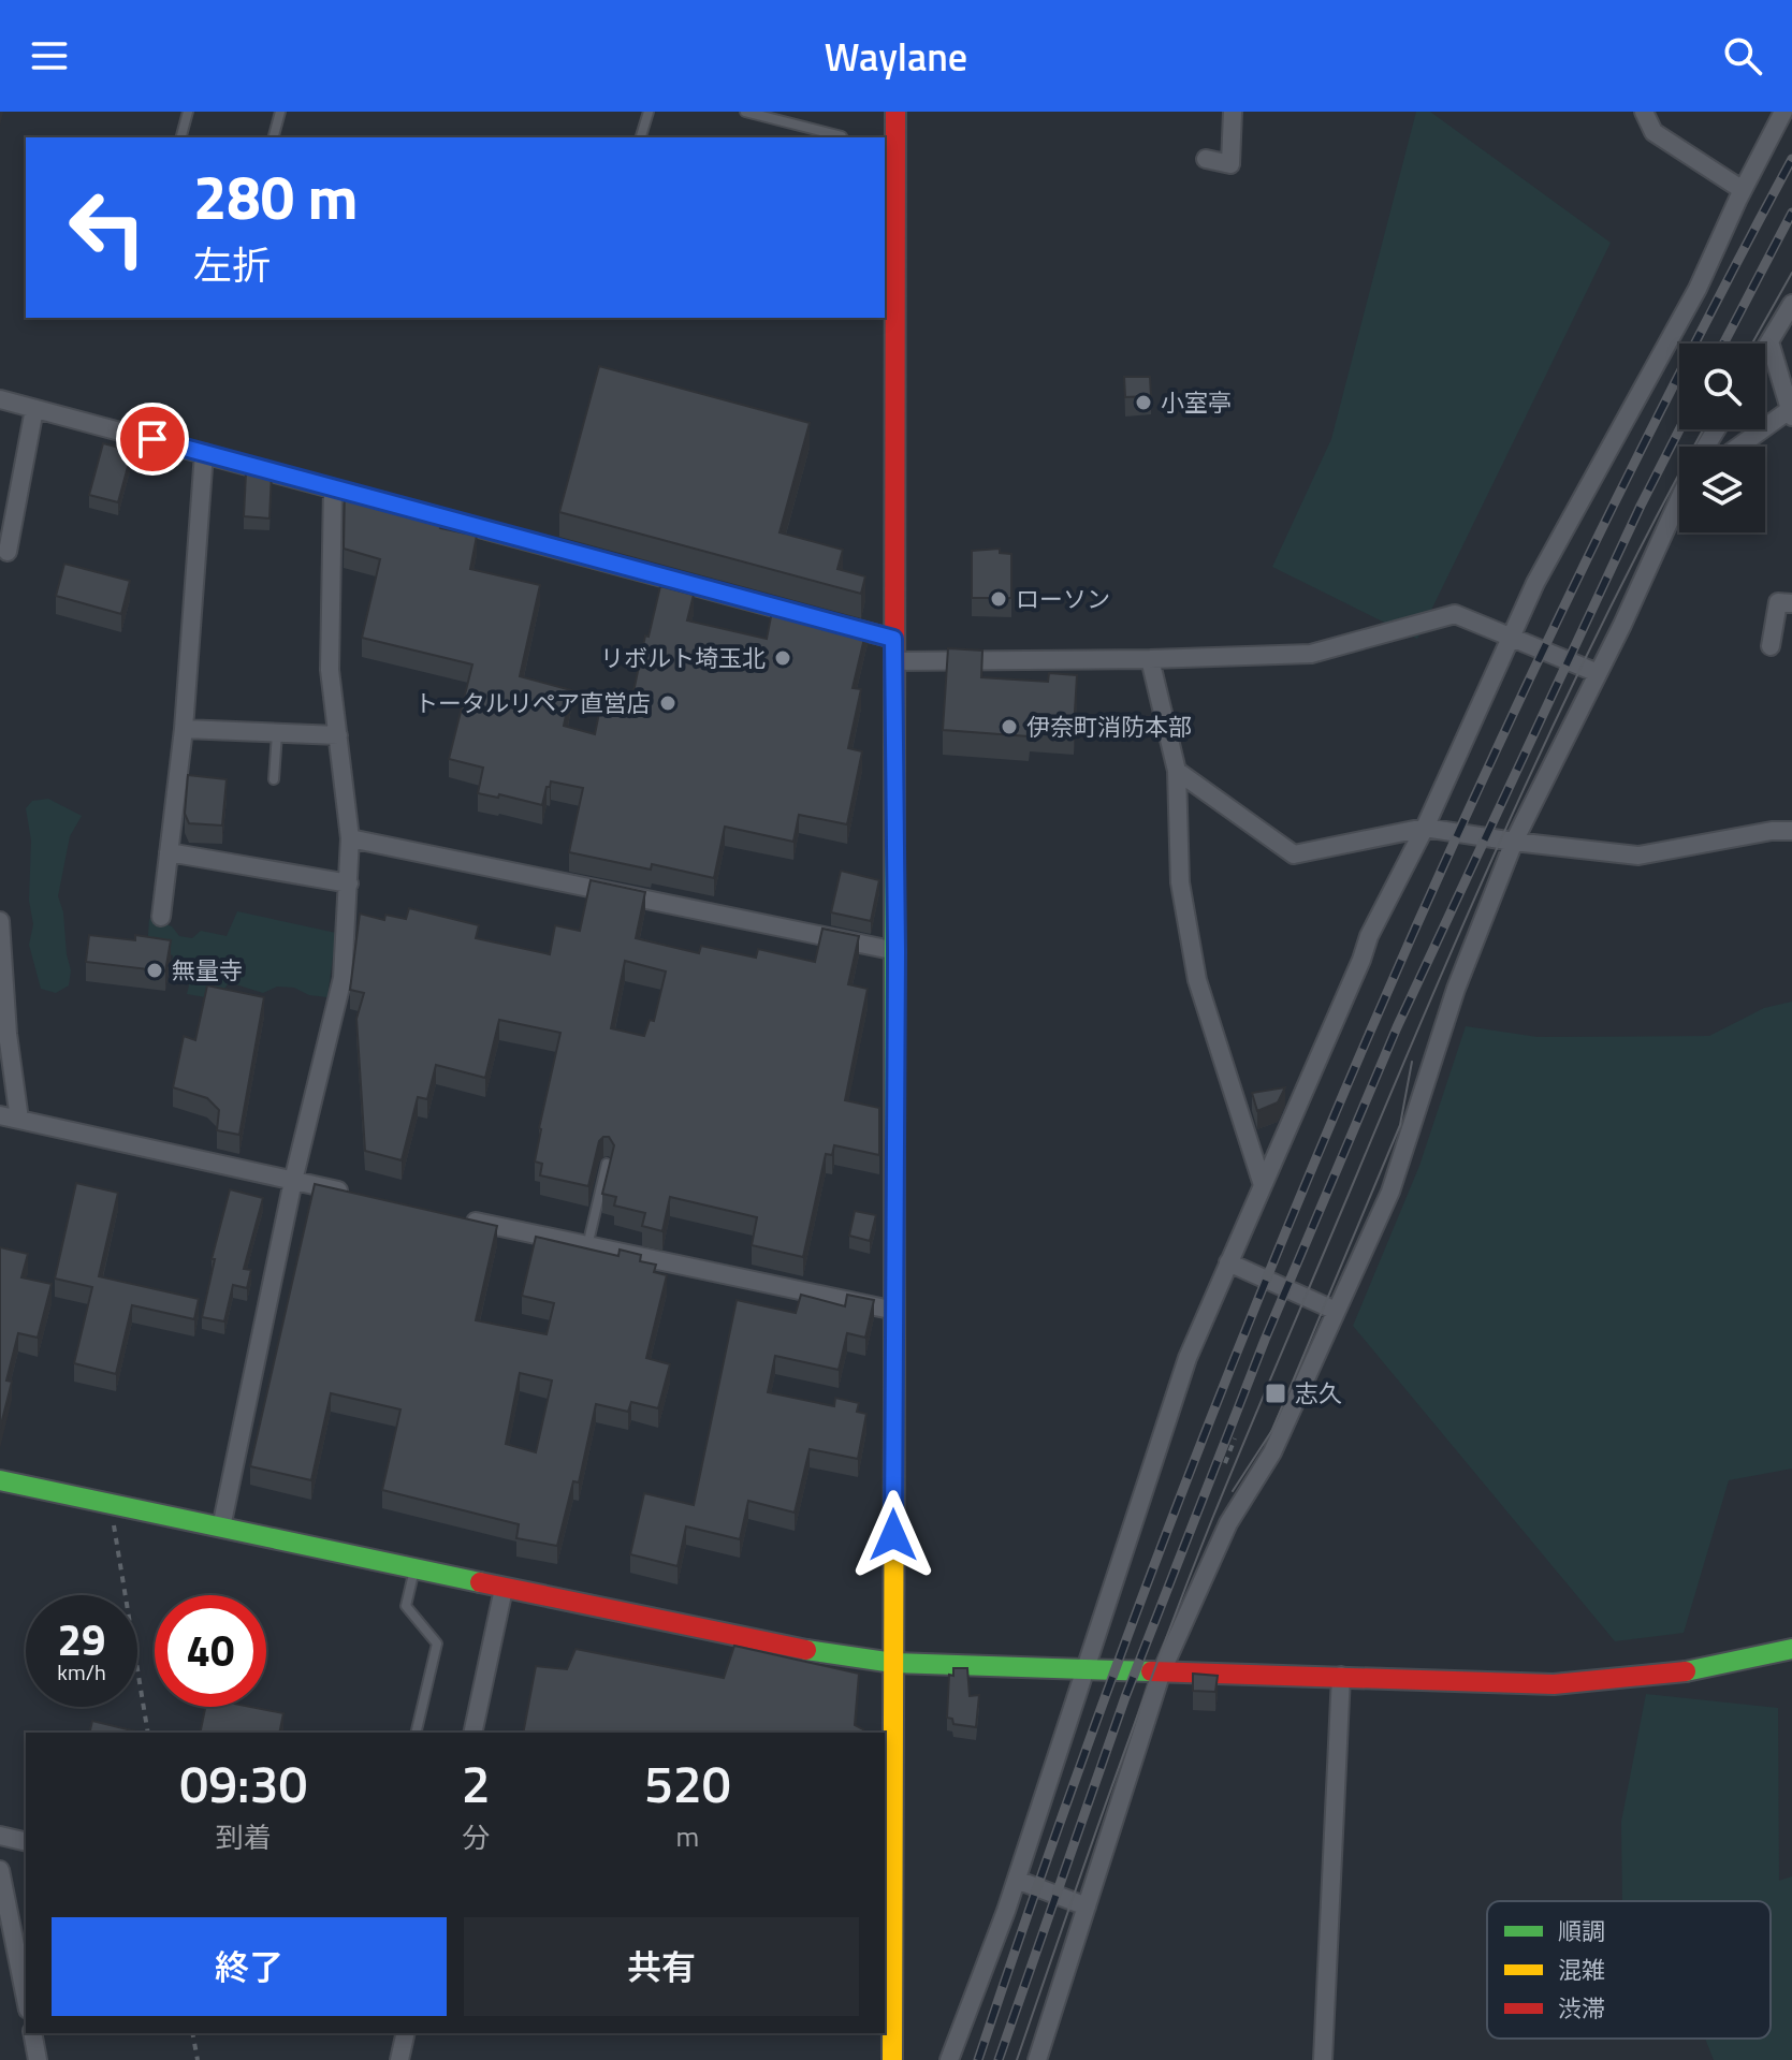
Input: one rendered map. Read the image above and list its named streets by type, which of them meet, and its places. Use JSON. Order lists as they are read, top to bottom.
{
  "places": {
    "other": [
      "小室亭",
      "ローソン",
      "リボルト埼玉北",
      "トータルリペア直営店",
      "伊奈町消防本部",
      "無量寺"
    ],
    "transit": ["志久"]
  },
  "legend": ["順調", "混雑", "渋滞"],
  "page": {
    "header": "Waylane",
    "turn": ["280 m", "左折"],
    "speed": "29 km/h",
    "limit": "40",
    "eta": [
      "09:30",
      "到着",
      "2",
      "分",
      "520",
      "m"
    ],
    "buttons": ["終了", "共有"]
  }
}
